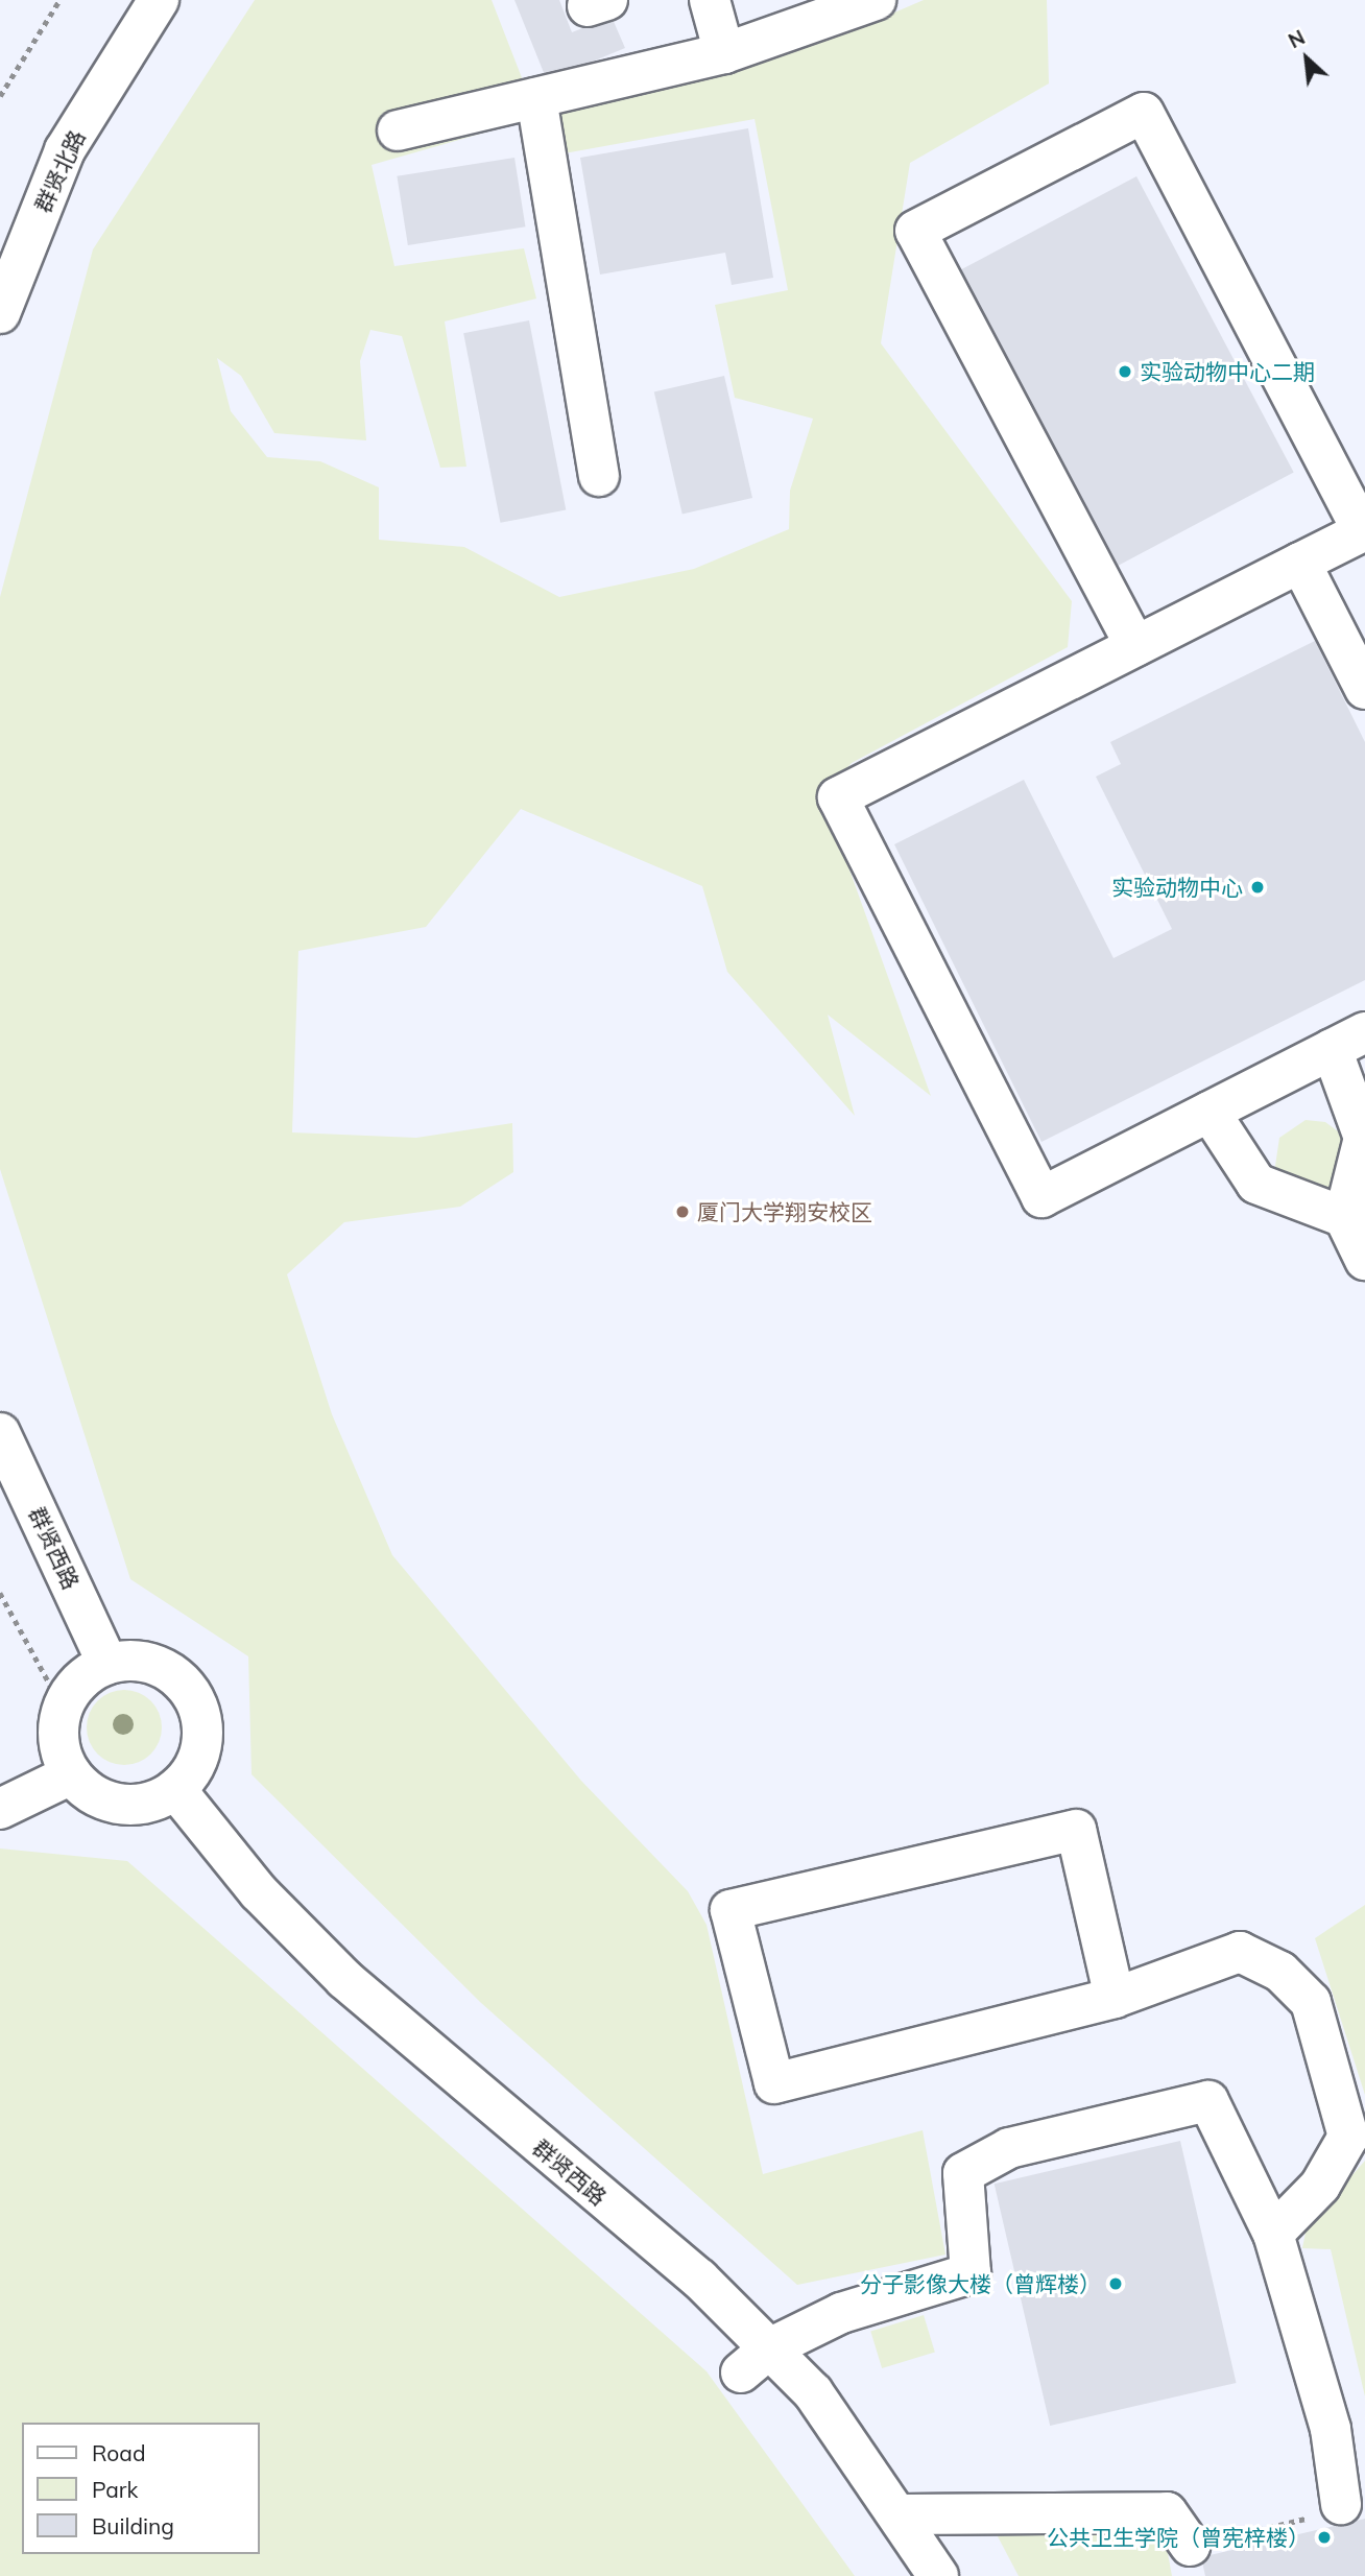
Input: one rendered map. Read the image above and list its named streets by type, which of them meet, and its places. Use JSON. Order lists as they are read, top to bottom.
{
  "streets": {
    "street": ["群贤北路", "群贤西路"]
  },
  "places": [
    "实验动物中心二期",
    "实验动物中心",
    "厦门大学翔安校区",
    "分子影像大楼（曾辉楼）",
    "公共卫生学院（曾宪梓楼）"
  ],
  "legend": ["Road", "Park", "Building"],
  "north": "top left"
}
